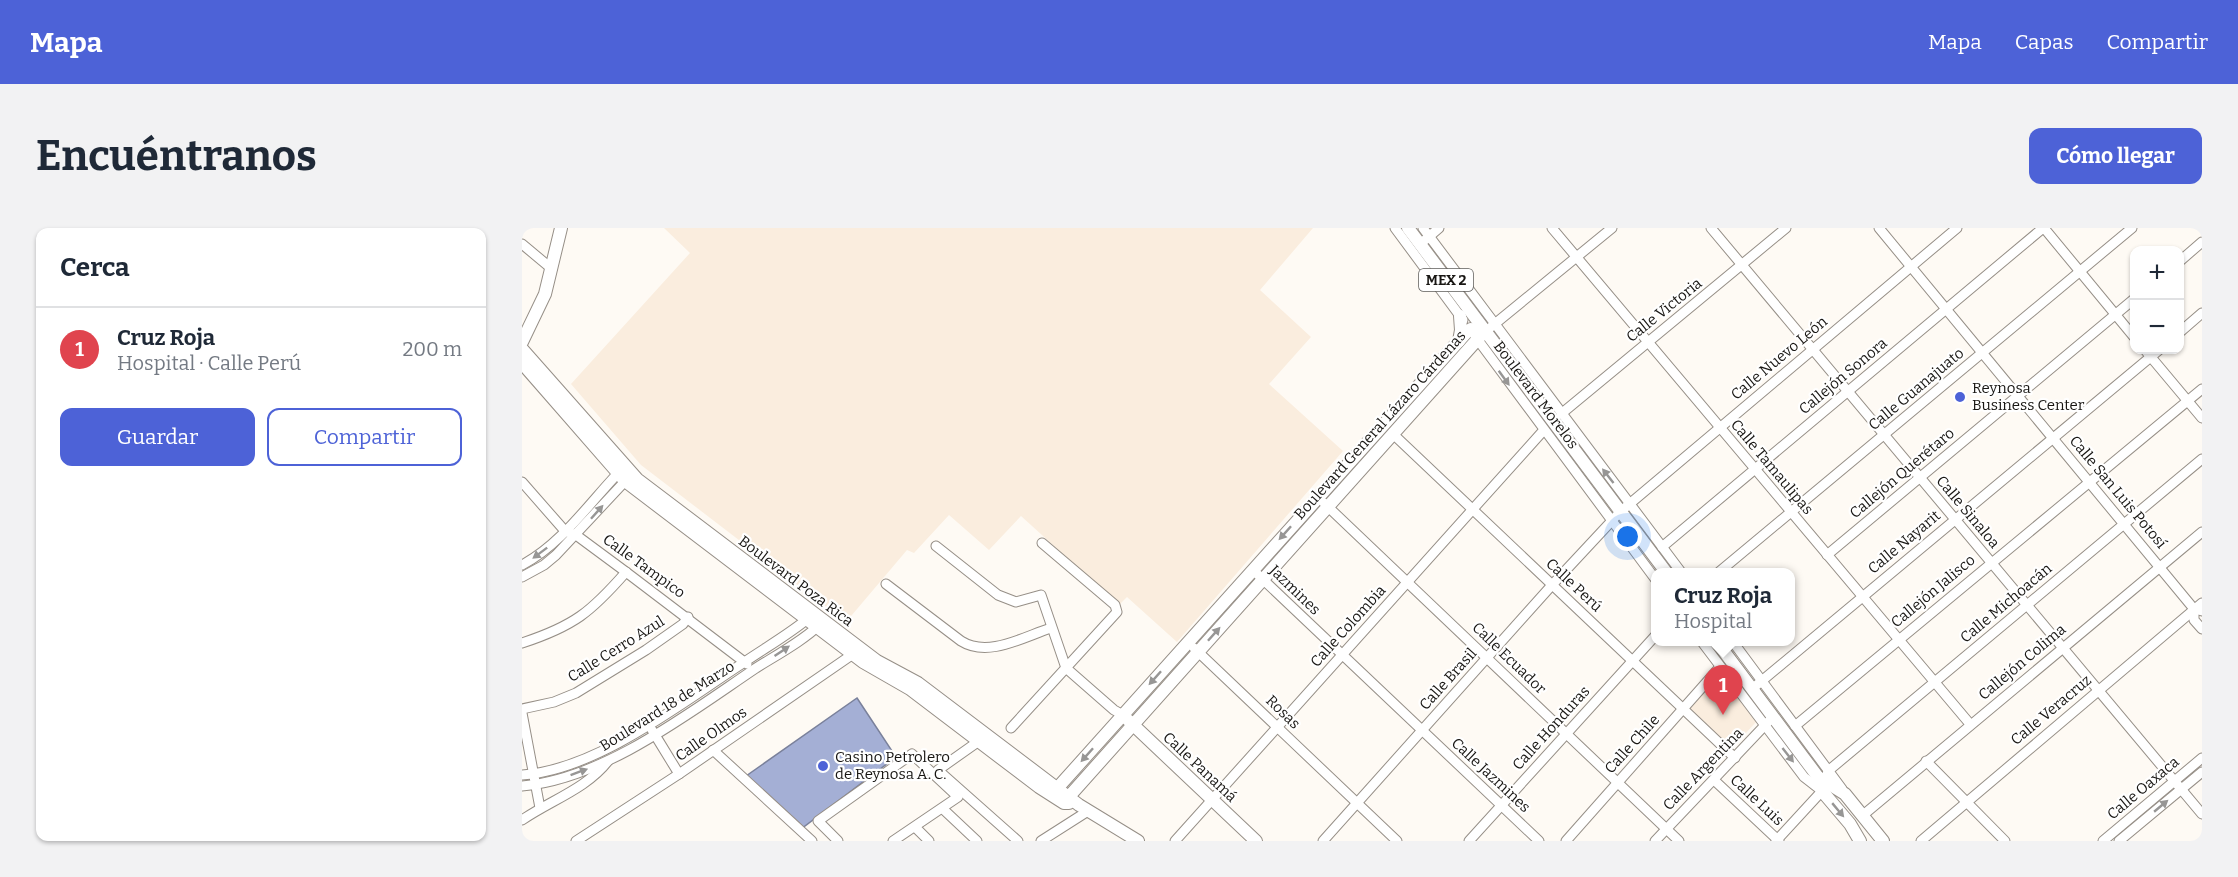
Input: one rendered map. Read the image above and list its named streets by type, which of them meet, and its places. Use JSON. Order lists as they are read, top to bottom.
{
  "streets": {
    "main road": [
      "MEX 2",
      "Boulevard Morelos",
      "Boulevard General Lázaro Cárdenas",
      "Boulevard Poza Rica",
      "Calle Panamá"
    ],
    "street": [
      "Calle Victoria",
      "Calle Nuevo León",
      "Callejón Sonora",
      "Calle Guanajuato",
      "Calle Tamaulipas",
      "Callejón Querétaro",
      "Calle San Luis Potosí",
      "Calle Sinaloa",
      "Calle Nayarit",
      "Calle Tampico",
      "Calle Perú",
      "Jazmines",
      "Callejón Jalisco",
      "Calle Michoacán",
      "Calle Colombia",
      "Calle Cerro Azul",
      "Calle Ecuador",
      "Callejón Colima",
      "Calle Brasil",
      "Boulevard 18 de Marzo",
      "Calle Veracruz",
      "Rosas",
      "Calle Honduras",
      "Calle Olmos",
      "Calle Chile",
      "Calle Argentina",
      "Calle Jazmines",
      "Calle Oaxaca",
      "Calle Luis"
    ]
  },
  "crossings": [
    ["Calle Victoria", "Boulevard Morelos"],
    ["Calle Victoria", "Calle Tamaulipas"],
    ["Calle Victoria", "Calle Sinaloa"],
    ["Calle Nuevo León", "Boulevard Morelos"],
    ["Calle Nuevo León", "Calle Tamaulipas"],
    ["Calle Nuevo León", "Calle San Luis Potosí"],
    ["Calle Nuevo León", "Calle Sinaloa"],
    ["Calle Nuevo León", "Calle Brasil"],
    ["Callejón Sonora", "Boulevard Morelos"],
    ["Callejón Sonora", "Calle Tamaulipas"],
    ["Callejón Sonora", "Calle San Luis Potosí"],
    ["Callejón Sonora", "Calle Sinaloa"],
    ["Calle Guanajuato", "Calle Tamaulipas"],
    ["Calle Guanajuato", "Calle San Luis Potosí"],
    ["Calle Guanajuato", "Calle Sinaloa"],
    ["Boulevard Morelos", "Boulevard General Lázaro Cárdenas"],
    ["Boulevard Morelos", "Calle Colombia"],
    ["Boulevard Morelos", "Calle Brasil"],
    ["Boulevard General Lázaro Cárdenas", "Boulevard Poza Rica"],
    ["Boulevard General Lázaro Cárdenas", "Calle Perú"],
    ["Boulevard General Lázaro Cárdenas", "Jazmines"],
    ["Boulevard General Lázaro Cárdenas", "Calle Ecuador"],
    ["Boulevard General Lázaro Cárdenas", "Rosas"],
    ["Boulevard General Lázaro Cárdenas", "Calle Panamá"],
    ["Calle Tamaulipas", "Callejón Querétaro"],
    ["Calle Tamaulipas", "Calle Nayarit"],
    ["Calle Tamaulipas", "Callejón Jalisco"],
    ["Calle Tamaulipas", "Calle Michoacán"],
    ["Calle Tamaulipas", "Callejón Colima"],
    ["Callejón Querétaro", "Calle San Luis Potosí"],
    ["Callejón Querétaro", "Calle Sinaloa"],
    ["Calle San Luis Potosí", "Calle Nayarit"],
    ["Calle San Luis Potosí", "Callejón Jalisco"],
    ["Calle San Luis Potosí", "Calle Michoacán"],
    ["Calle San Luis Potosí", "Callejón Colima"],
    ["Calle San Luis Potosí", "Calle Veracruz"],
    ["Calle Sinaloa", "Calle Nayarit"],
    ["Calle Sinaloa", "Callejón Jalisco"],
    ["Calle Sinaloa", "Calle Michoacán"],
    ["Calle Sinaloa", "Callejón Colima"],
    ["Calle Sinaloa", "Calle Veracruz"],
    ["Calle Sinaloa", "Calle Oaxaca"],
    ["Calle Tampico", "Calle Cerro Azul"],
    ["Calle Tampico", "Boulevard 18 de Marzo"],
    ["Boulevard Poza Rica", "Boulevard 18 de Marzo"],
    ["Boulevard Poza Rica", "Calle Olmos"],
    ["Calle Perú", "Calle Colombia"],
    ["Calle Perú", "Calle Brasil"],
    ["Calle Perú", "Calle Honduras"],
    ["Calle Perú", "Calle Chile"],
    ["Calle Perú", "Calle Argentina"],
    ["Jazmines", "Calle Colombia"],
    ["Jazmines", "Calle Brasil"],
    ["Jazmines", "Calle Jazmines"],
    ["Calle Michoacán", "Calle Luis"],
    ["Calle Colombia", "Calle Ecuador"],
    ["Calle Colombia", "Rosas"],
    ["Calle Colombia", "Calle Panamá"],
    ["Calle Ecuador", "Calle Brasil"],
    ["Calle Ecuador", "Calle Honduras"],
    ["Calle Ecuador", "Calle Chile"],
    ["Calle Ecuador", "Calle Argentina"],
    ["Calle Brasil", "Rosas"],
    ["Calle Brasil", "Calle Jazmines"],
    ["Calle Honduras", "Calle Jazmines"],
    ["Calle Argentina", "Calle Luis"]
  ],
  "places": ["Reynosa Business Center", "Casino Petrolero de Reynosa A. C."],
  "page": {
    "header": "Mapa",
    "nav": ["Mapa", "Capas", "Compartir"],
    "buttons": [
      "Cómo llegar",
      ["Guardar", "Compartir"]
    ],
    "title": "Encuéntranos",
    "heading": "Cerca",
    "map_buttons": ["+", "−"],
    "list": [
      {
        "mark": "1",
        "name": "Cruz Roja",
        "note": "Hospital · Calle Perú",
        "value": "200 m"
      }
    ],
    "popup": ["Cruz Roja", "Hospital"],
    "pins": "1"
  }
}
